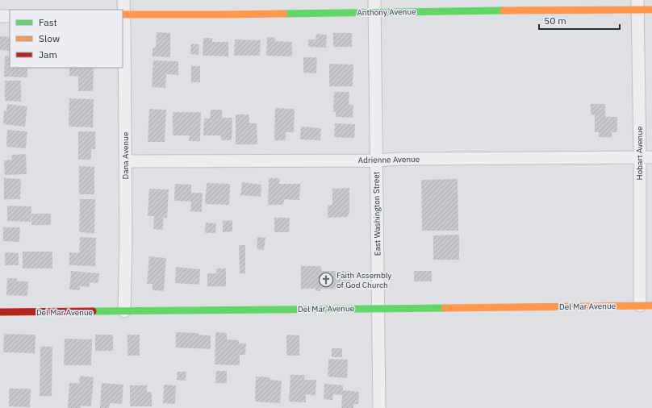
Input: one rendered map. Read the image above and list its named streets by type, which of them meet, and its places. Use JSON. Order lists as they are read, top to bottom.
{
  "streets": {
    "street": [
      "Anthony Avenue",
      "Hobart Avenue",
      "Dana Avenue",
      "Adrienne Avenue",
      "East Washington Street",
      "Del Mar Avenue"
    ]
  },
  "crossings": [
    ["Anthony Avenue", "Hobart Avenue"],
    ["Anthony Avenue", "Dana Avenue"],
    ["Anthony Avenue", "East Washington Street"],
    ["Hobart Avenue", "Adrienne Avenue"],
    ["Hobart Avenue", "Del Mar Avenue"],
    ["Dana Avenue", "Adrienne Avenue"],
    ["Dana Avenue", "Del Mar Avenue"],
    ["Adrienne Avenue", "East Washington Street"],
    ["East Washington Street", "Del Mar Avenue"]
  ],
  "places": {
    "church": ["Faith Assembly of God Church"]
  },
  "legend": ["Fast", "Slow", "Jam"],
  "scale_bar": "50 m"
}
